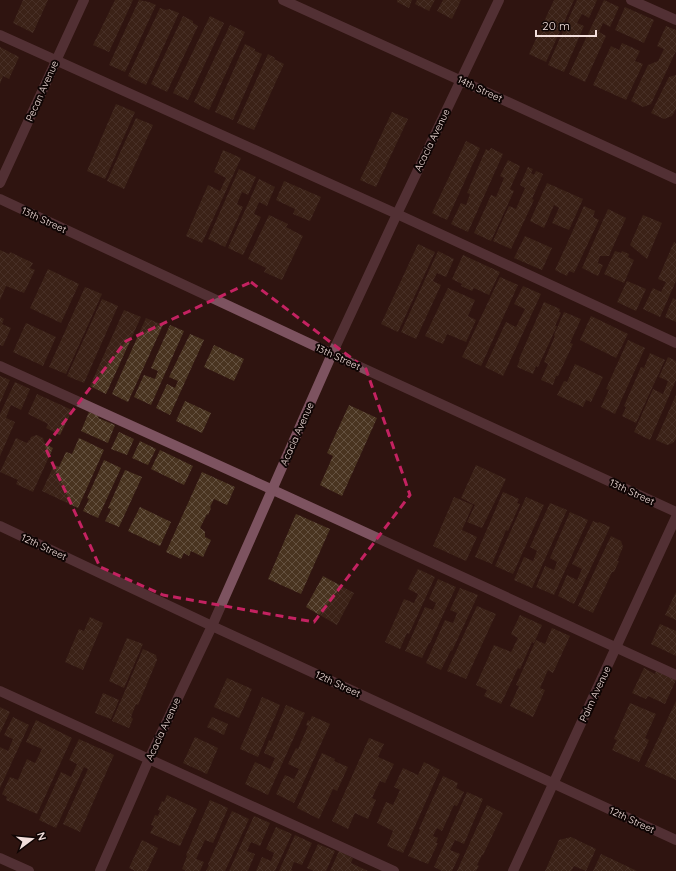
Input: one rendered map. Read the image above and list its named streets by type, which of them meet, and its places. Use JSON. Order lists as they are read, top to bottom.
{
  "streets": {
    "street": [
      "14th Street",
      "Pecan Avenue",
      "Acacia Avenue",
      "13th Street",
      "12th Street",
      "Palm Avenue"
    ]
  },
  "crossings": [
    ["14th Street", "Acacia Avenue"],
    ["Acacia Avenue", "13th Street"],
    ["Acacia Avenue", "12th Street"],
    ["12th Street", "Palm Avenue"]
  ],
  "scale_bar": "20 m",
  "north": "right"
}
